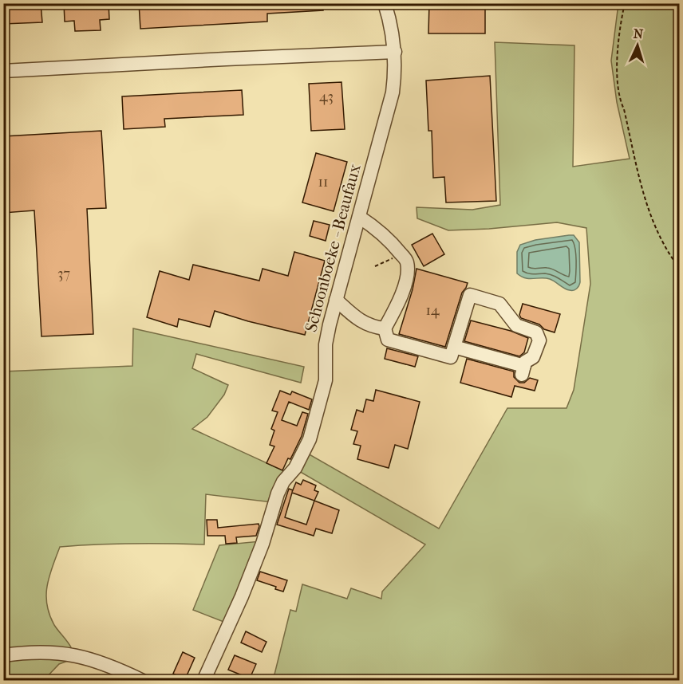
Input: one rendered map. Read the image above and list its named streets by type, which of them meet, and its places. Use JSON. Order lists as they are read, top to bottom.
{
  "streets": {
    "street": ["Schoonboeke - Beaufaux"]
  },
  "house_numbers": [
    "43",
    "11",
    "37",
    "14"
  ],
  "north": "top"
}
